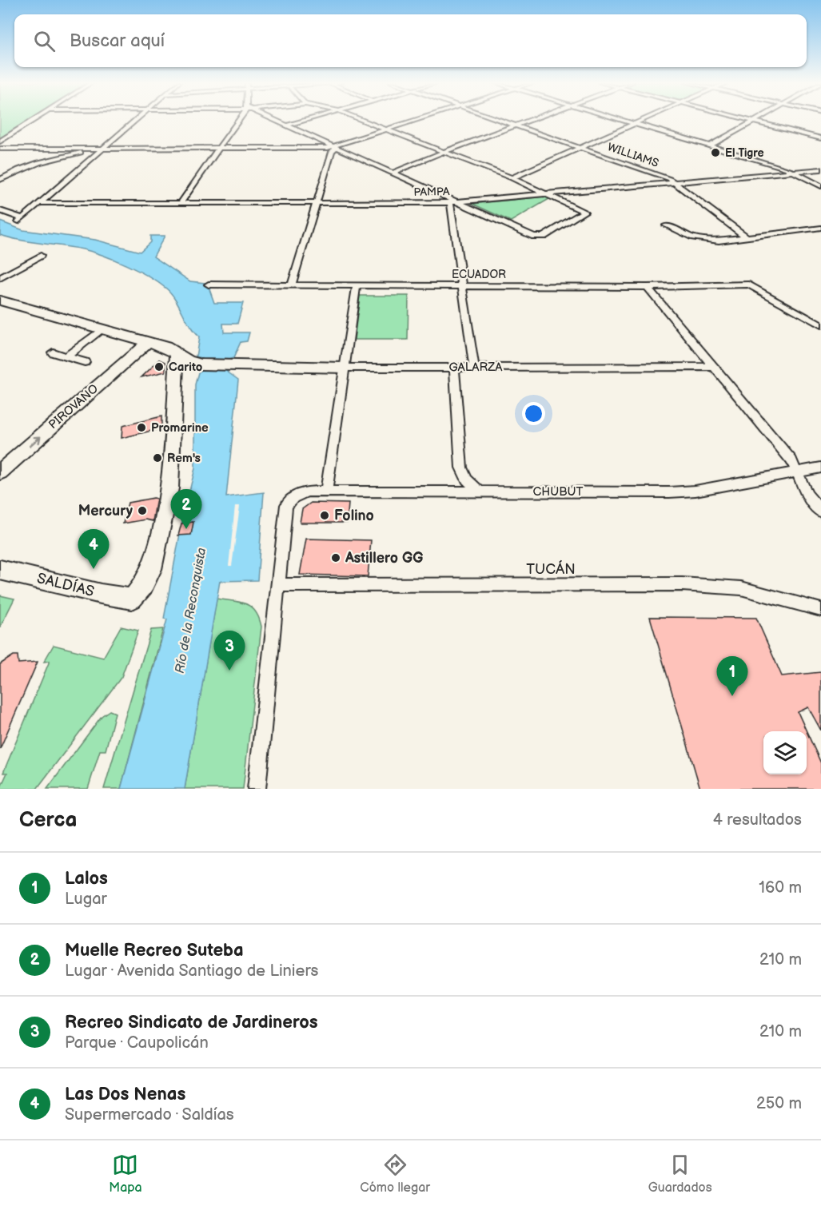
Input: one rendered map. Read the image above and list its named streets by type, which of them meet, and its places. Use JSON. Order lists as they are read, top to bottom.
{
  "streets": {
    "street": [
      "WILLIAMS",
      "PAMPA",
      "ECUADOR",
      "GALARZA",
      "PIROVANO",
      "CHUBUT",
      "TUCÁN",
      "SALDÍAS"
    ]
  },
  "crossings": [
    ["WILLIAMS", "PAMPA"],
    ["GALARZA", "PIROVANO"],
    ["CHUBUT", "TUCÁN"]
  ],
  "one_way": ["PIROVANO"],
  "water": ["Río de la Reconquista"],
  "places": [
    "El Tigre",
    "Carito",
    "Promarine",
    "Rem's",
    "Mercury",
    "Folino",
    "Astillero GG"
  ],
  "page": {
    "search": "Buscar aquí",
    "pins": [
      "2",
      "4",
      "3",
      "1"
    ],
    "heading": ["Cerca", "4 resultados"],
    "list": [
      {
        "mark": "1",
        "name": "Lalos",
        "note": "Lugar",
        "value": "160 m"
      },
      {
        "mark": "2",
        "name": "Muelle Recreo Suteba",
        "note": "Lugar · Avenida Santiago de Liniers",
        "value": "210 m"
      },
      {
        "mark": "3",
        "name": "Recreo Sindicato de Jardineros",
        "note": "Parque · Caupolicán",
        "value": "210 m"
      },
      {
        "mark": "4",
        "name": "Las Dos Nenas",
        "note": "Supermercado · Saldías",
        "value": "250 m"
      }
    ],
    "nav": ["Mapa", "Cómo llegar", "Guardados"]
  }
}
